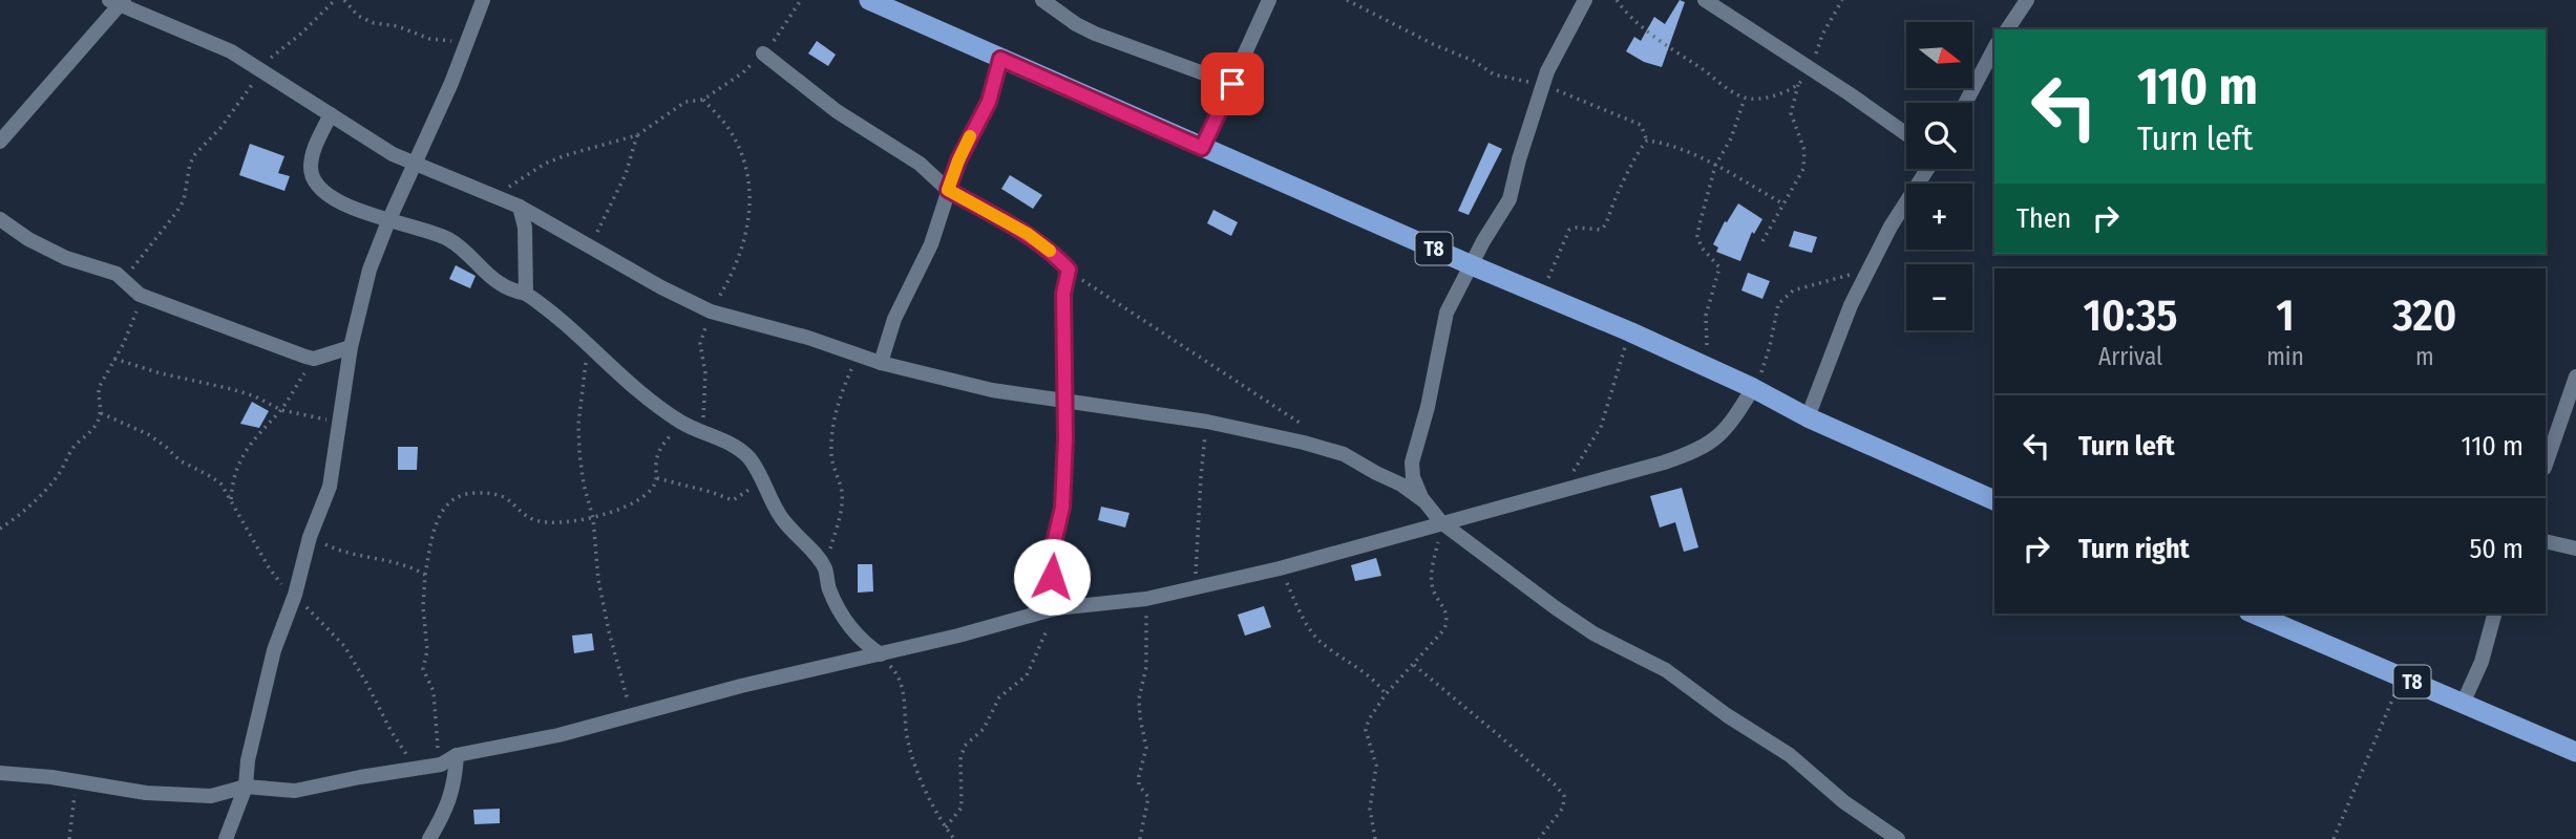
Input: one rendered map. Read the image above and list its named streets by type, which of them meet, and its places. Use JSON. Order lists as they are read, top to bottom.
{
  "streets": {
    "highway": ["T8"]
  },
  "north": "right",
  "page": {
    "map_buttons": ["+", "−"],
    "turn": ["110 m", "Turn left"],
    "then": "Then",
    "eta": [
      "10:35",
      "Arrival",
      "1",
      "min",
      "320",
      "m"
    ],
    "list": [
      {
        "name": "Turn left",
        "value": "110 m"
      },
      {
        "name": "Turn right",
        "value": "50 m"
      }
    ]
  }
}
